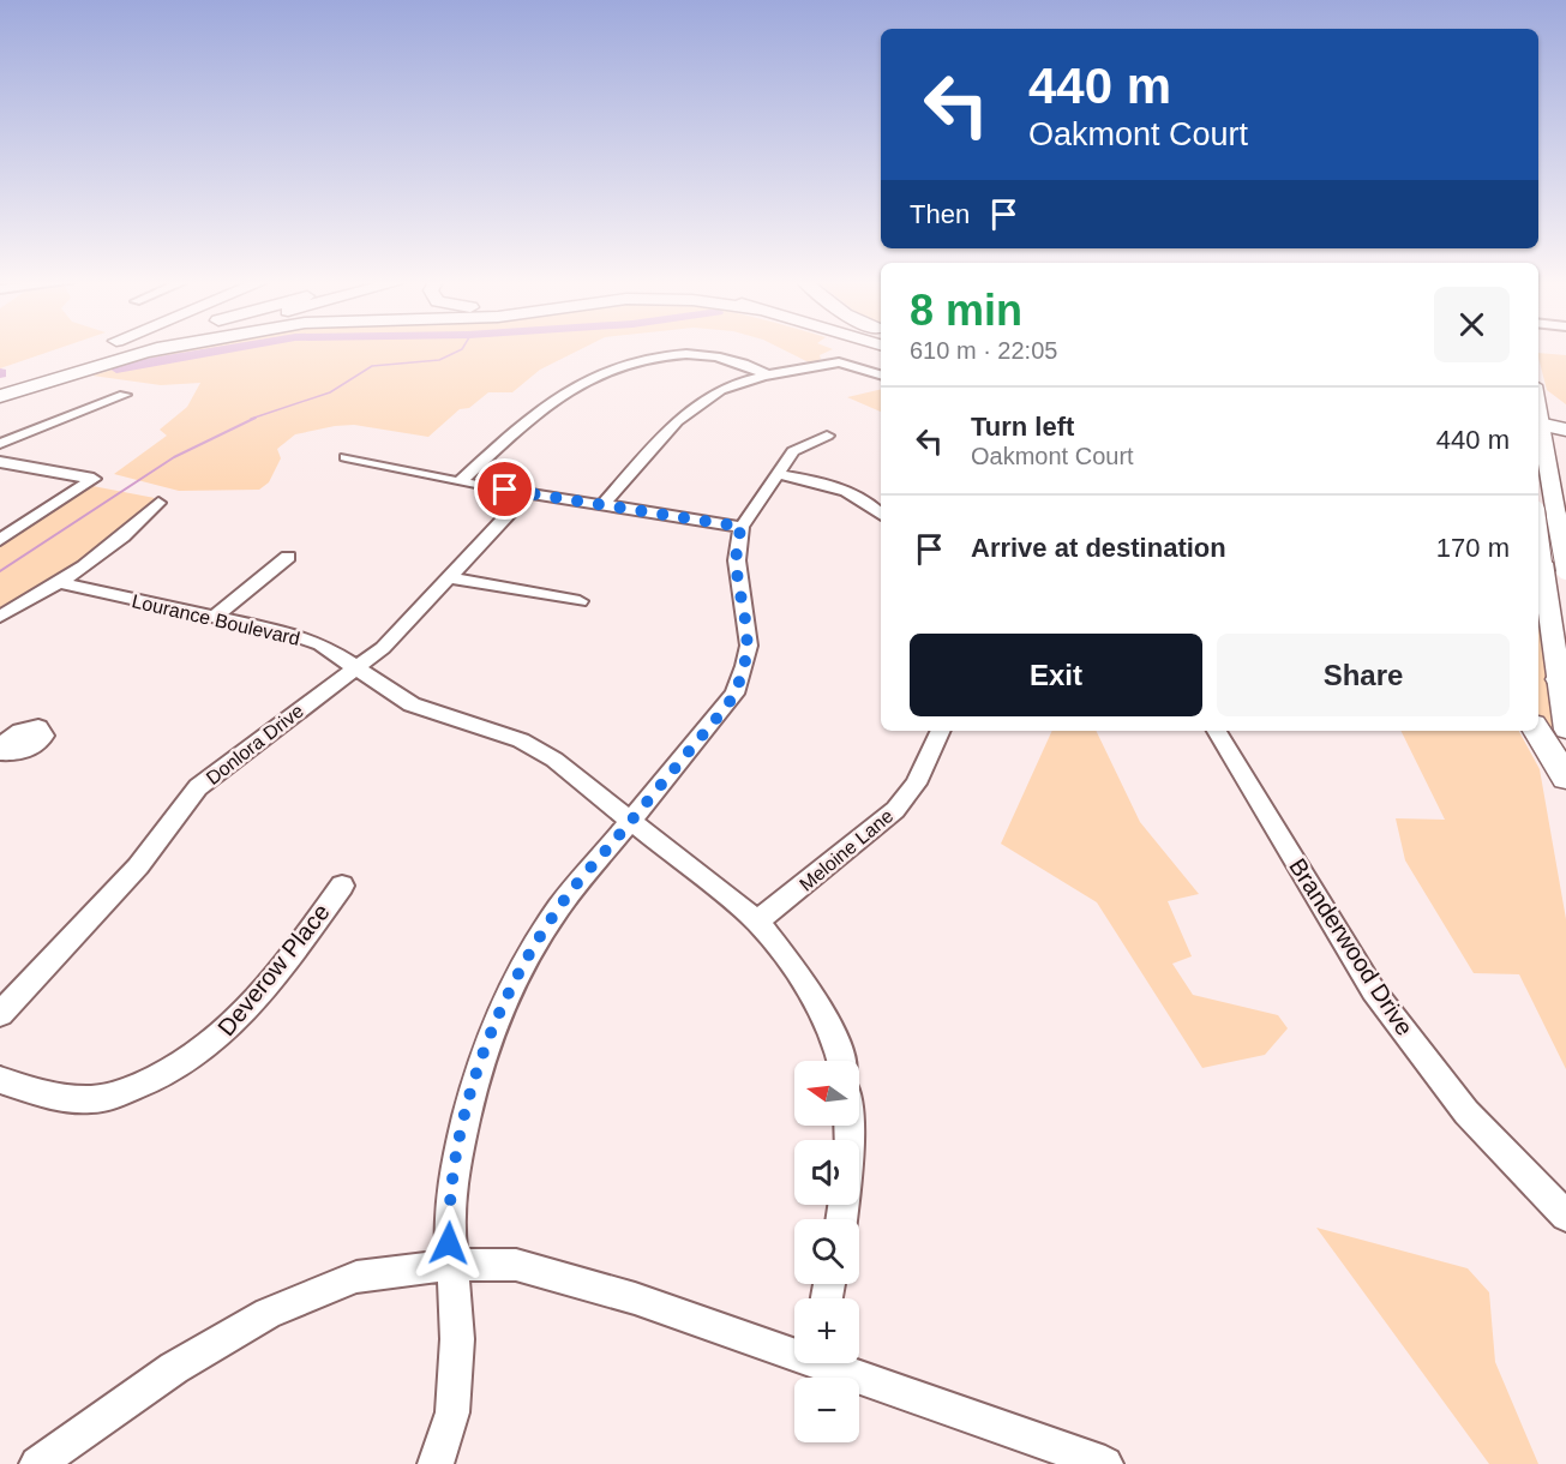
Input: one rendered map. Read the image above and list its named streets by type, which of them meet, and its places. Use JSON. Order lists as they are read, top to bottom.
{
  "streets": {
    "street": [
      "Lourance Boulevard",
      "Donlora Drive",
      "Meloine Lane",
      "Branderwood Drive",
      "Deverow Place"
    ]
  },
  "crossings": [
    ["Lourance Boulevard", "Donlora Drive"],
    ["Lourance Boulevard", "Meloine Lane"]
  ],
  "north": "left",
  "page": {
    "turn": ["440 m", "Oakmont Court"],
    "then": "Then",
    "heading": ["8 min", "610 m · 22:05"],
    "list": [
      {
        "name": "Turn left",
        "note": "Oakmont Court",
        "value": "440 m"
      },
      {
        "name": "Arrive at destination",
        "value": "170 m"
      }
    ],
    "buttons": ["Exit", "Share"],
    "map_buttons": ["+", "−"]
  }
}
